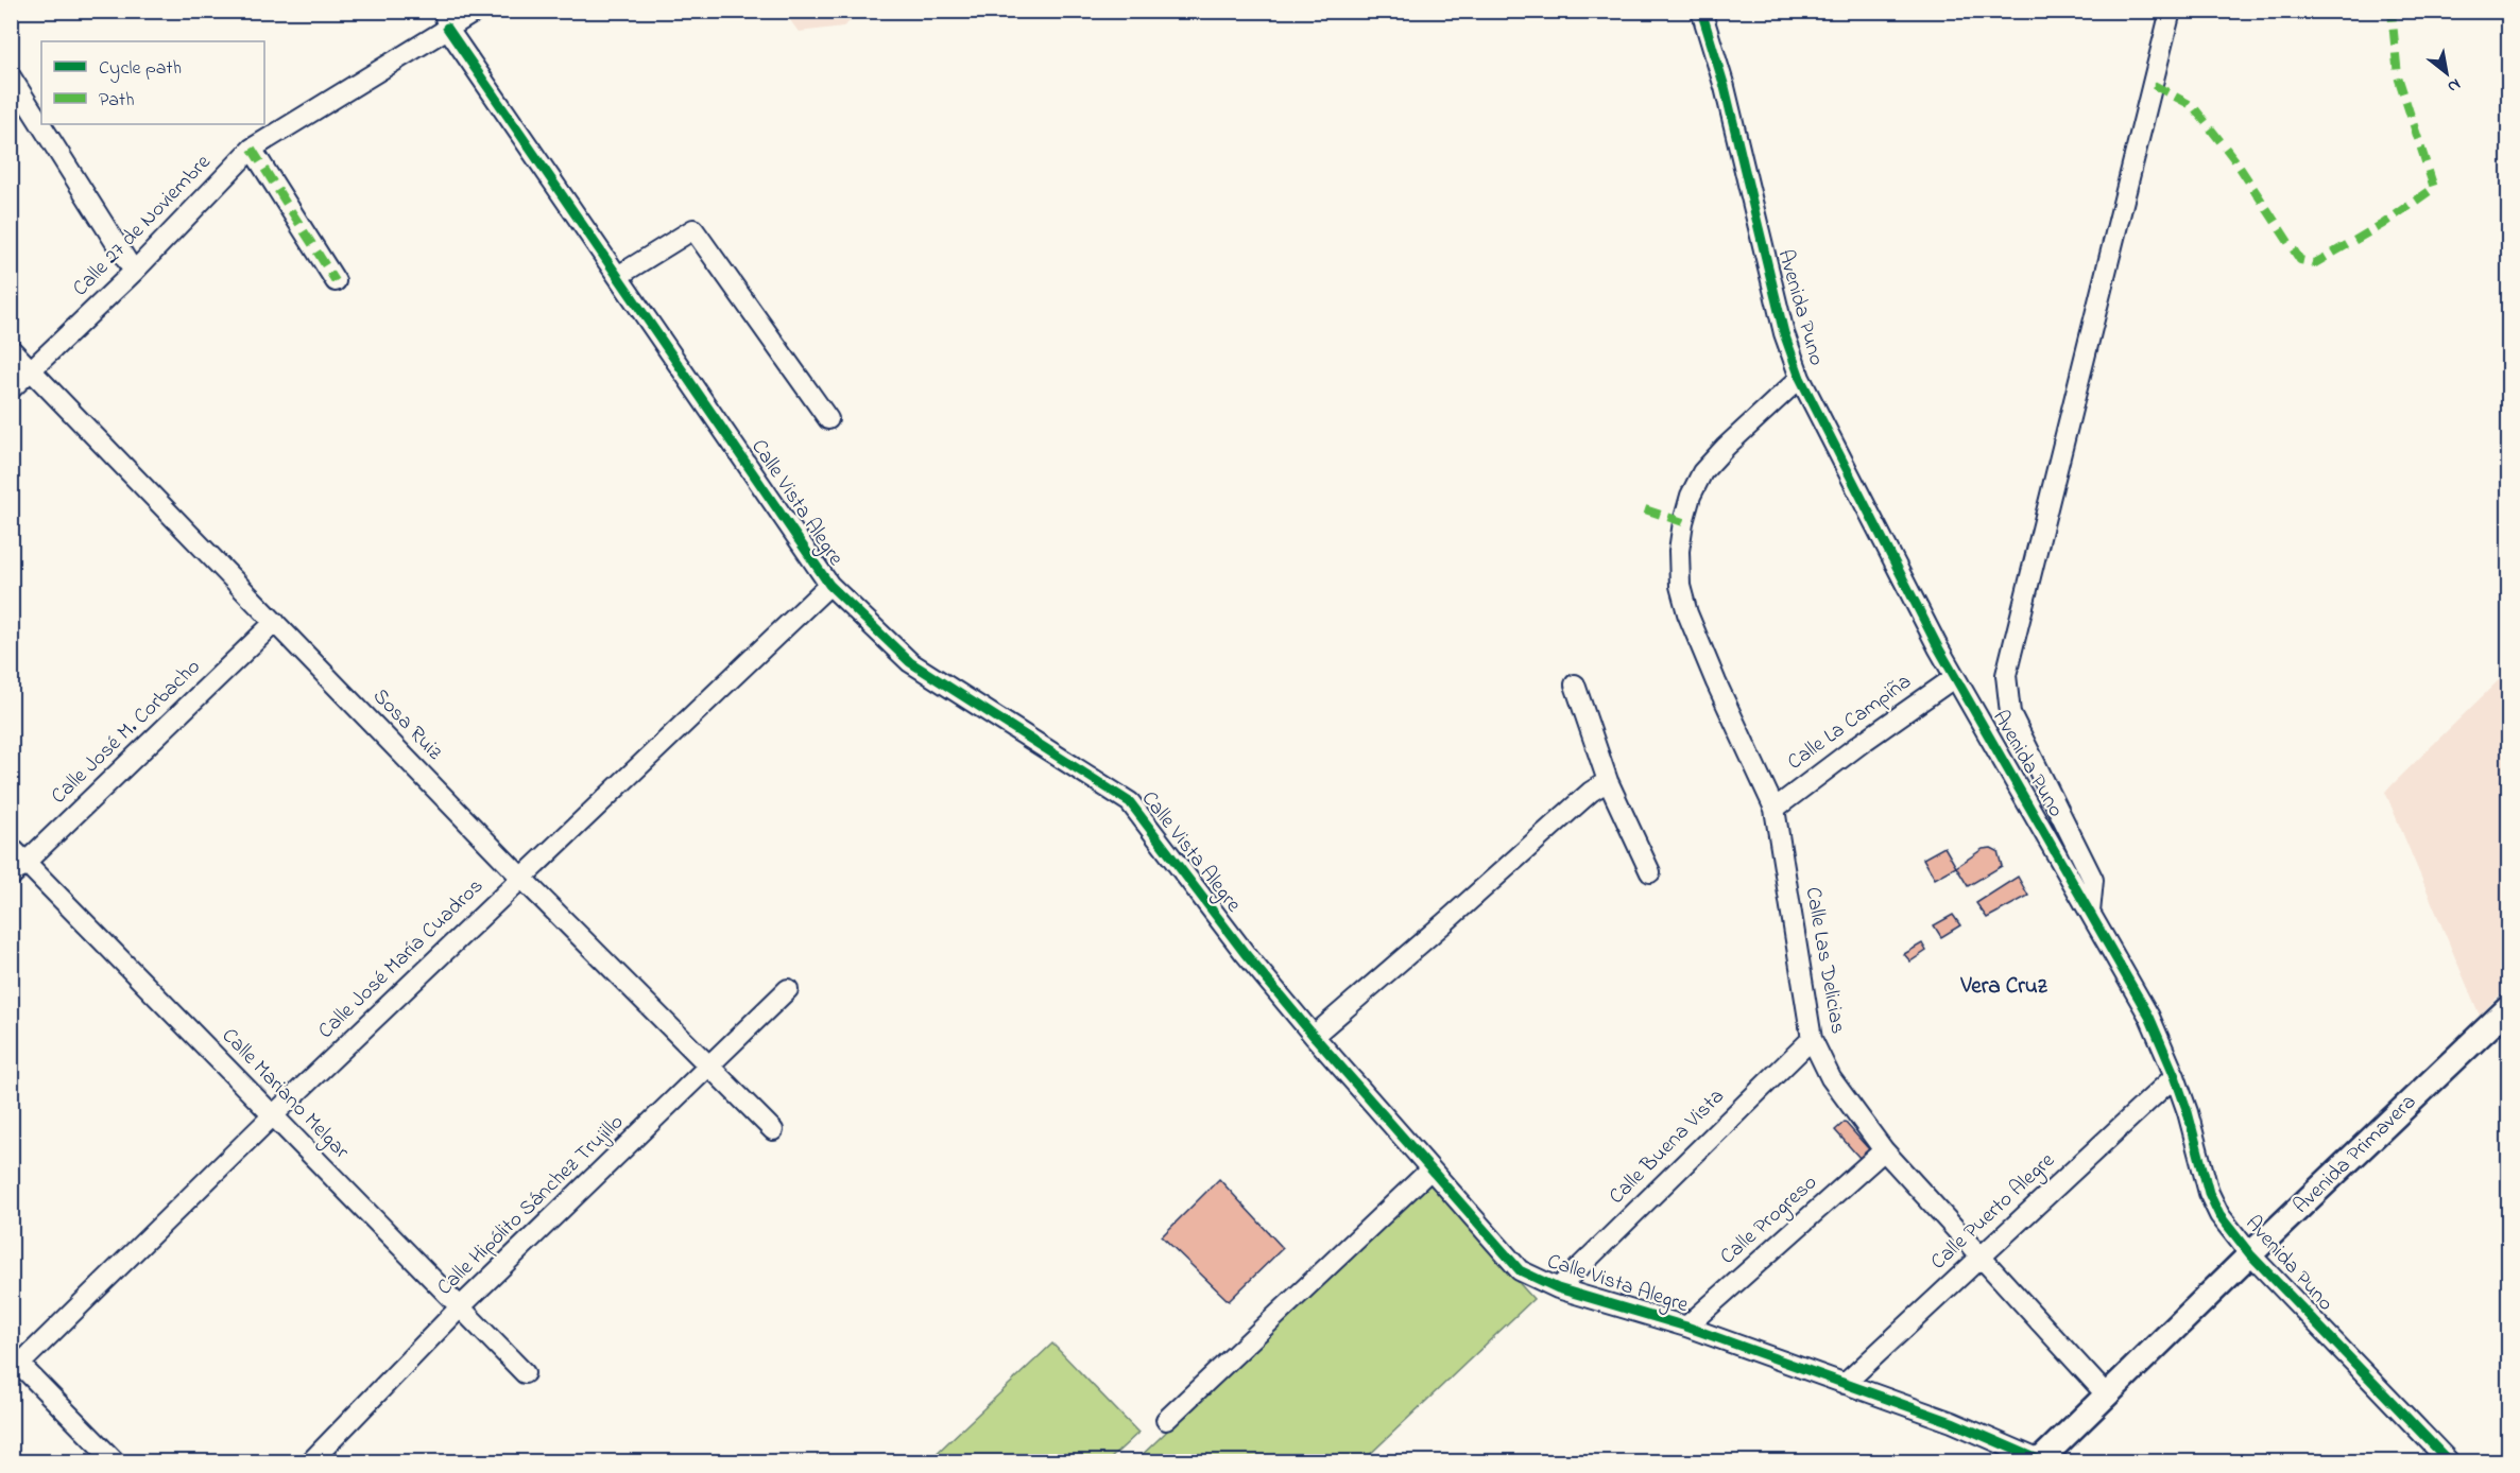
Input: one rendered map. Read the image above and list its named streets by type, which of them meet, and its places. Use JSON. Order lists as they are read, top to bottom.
{
  "streets": {
    "main road": ["Avenida Primavera"],
    "street": [
      "Calle 27 de Noviembre",
      "Avenida Puno",
      "Calle Vista Alegre",
      "Calle La Campiña",
      "Sosa Ruiz",
      "Calle José M. Corbacho",
      "Calle José María Cuadros",
      "Calle Las Delicias",
      "Calle Mariano Melgar",
      "Calle Buena Vista",
      "Calle Hipólito Sánchez Trujillo",
      "Calle Puerto Alegre",
      "Calle Progreso"
    ]
  },
  "crossings": [
    ["Calle 27 de Noviembre", "Calle Vista Alegre"],
    ["Calle 27 de Noviembre", "Sosa Ruiz"],
    ["Avenida Puno", "Calle La Campiña"],
    ["Avenida Puno", "Calle Las Delicias"],
    ["Avenida Puno", "Avenida Primavera"],
    ["Avenida Puno", "Calle Puerto Alegre"],
    ["Calle Vista Alegre", "Calle José María Cuadros"],
    ["Calle Vista Alegre", "Calle Buena Vista"],
    ["Calle Vista Alegre", "Avenida Primavera"],
    ["Calle Vista Alegre", "Calle Puerto Alegre"],
    ["Calle Vista Alegre", "Calle Progreso"],
    ["Calle La Campiña", "Calle Las Delicias"],
    ["Sosa Ruiz", "Calle José M. Corbacho"],
    ["Sosa Ruiz", "Calle José María Cuadros"],
    ["Sosa Ruiz", "Calle Hipólito Sánchez Trujillo"],
    ["Calle José M. Corbacho", "Calle Mariano Melgar"],
    ["Calle José María Cuadros", "Calle Mariano Melgar"],
    ["Calle Las Delicias", "Calle Buena Vista"],
    ["Calle Las Delicias", "Avenida Primavera"],
    ["Calle Las Delicias", "Calle Puerto Alegre"],
    ["Calle Las Delicias", "Calle Progreso"],
    ["Calle Mariano Melgar", "Calle Hipólito Sánchez Trujillo"]
  ],
  "districts": ["Vera Cruz"],
  "legend": ["Cycle path", "Path"],
  "north": "bottom right"
}
